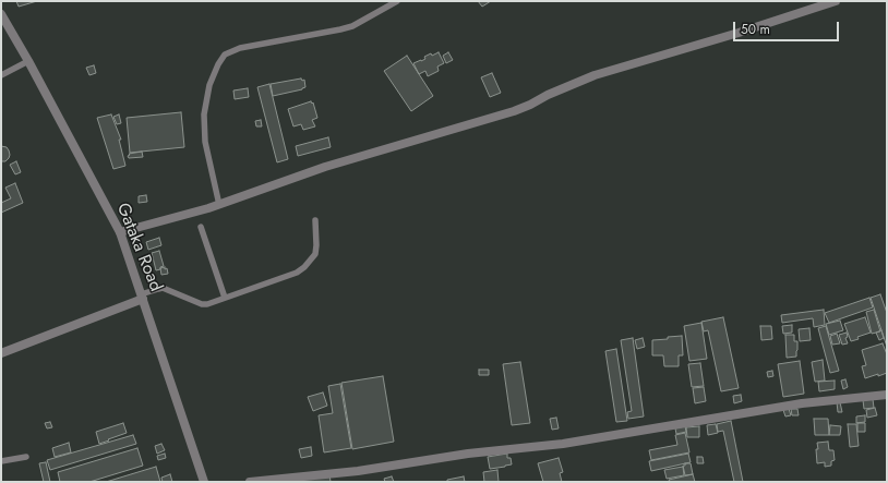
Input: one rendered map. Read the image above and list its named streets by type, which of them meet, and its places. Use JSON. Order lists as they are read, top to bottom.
{
  "streets": {
    "street": ["Gataka Road"]
  },
  "scale_bar": "50 m"
}
